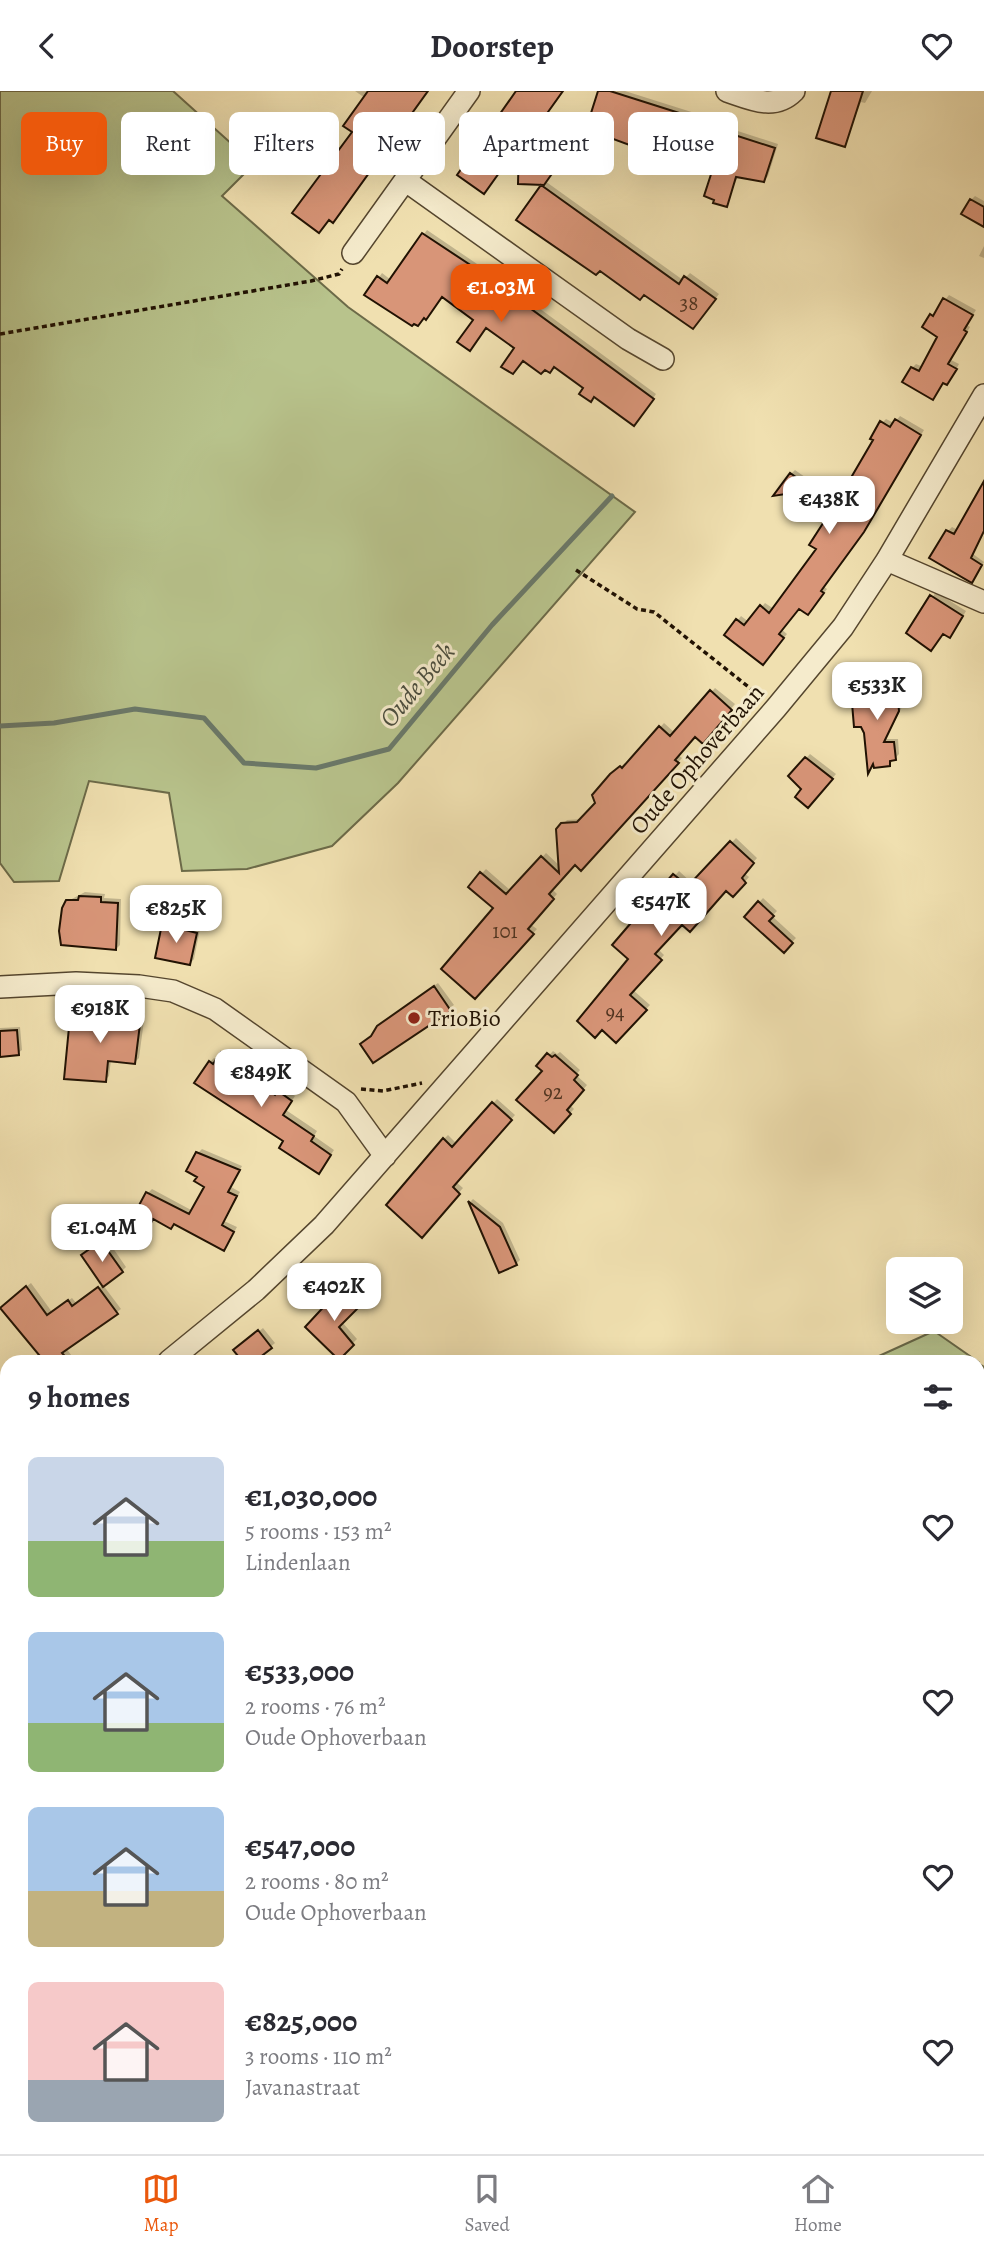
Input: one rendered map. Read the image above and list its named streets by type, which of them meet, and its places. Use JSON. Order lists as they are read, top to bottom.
{
  "streets": {
    "street": ["Oude Ophoverbaan"]
  },
  "water": ["Oude Beek"],
  "places": ["TrioBio"],
  "house_numbers": [
    "38",
    "101",
    "94",
    "92"
  ],
  "page": {
    "header": "Doorstep",
    "chip": [
      "Buy",
      "Rent",
      "Filters",
      "New",
      "Apartment",
      "House"
    ],
    "price": [
      "€1.03M",
      "€438K",
      "€533K",
      "€547K",
      "€825K",
      "€918K",
      "€849K",
      "€1.04M",
      "€402K"
    ],
    "heading": "9 homes",
    "list": [
      {
        "name": "€1,030,000",
        "note": "5 rooms · 153 m² · Lindenlaan"
      },
      {
        "name": "€533,000",
        "note": "2 rooms · 76 m² · Oude Ophoverbaan"
      },
      {
        "name": "€547,000",
        "note": "2 rooms · 80 m² · Oude Ophoverbaan"
      },
      {
        "name": "€825,000",
        "note": "3 rooms · 110 m² · Javanastraat"
      }
    ],
    "tabs": ["Map", "Saved", "Home"]
  }
}
